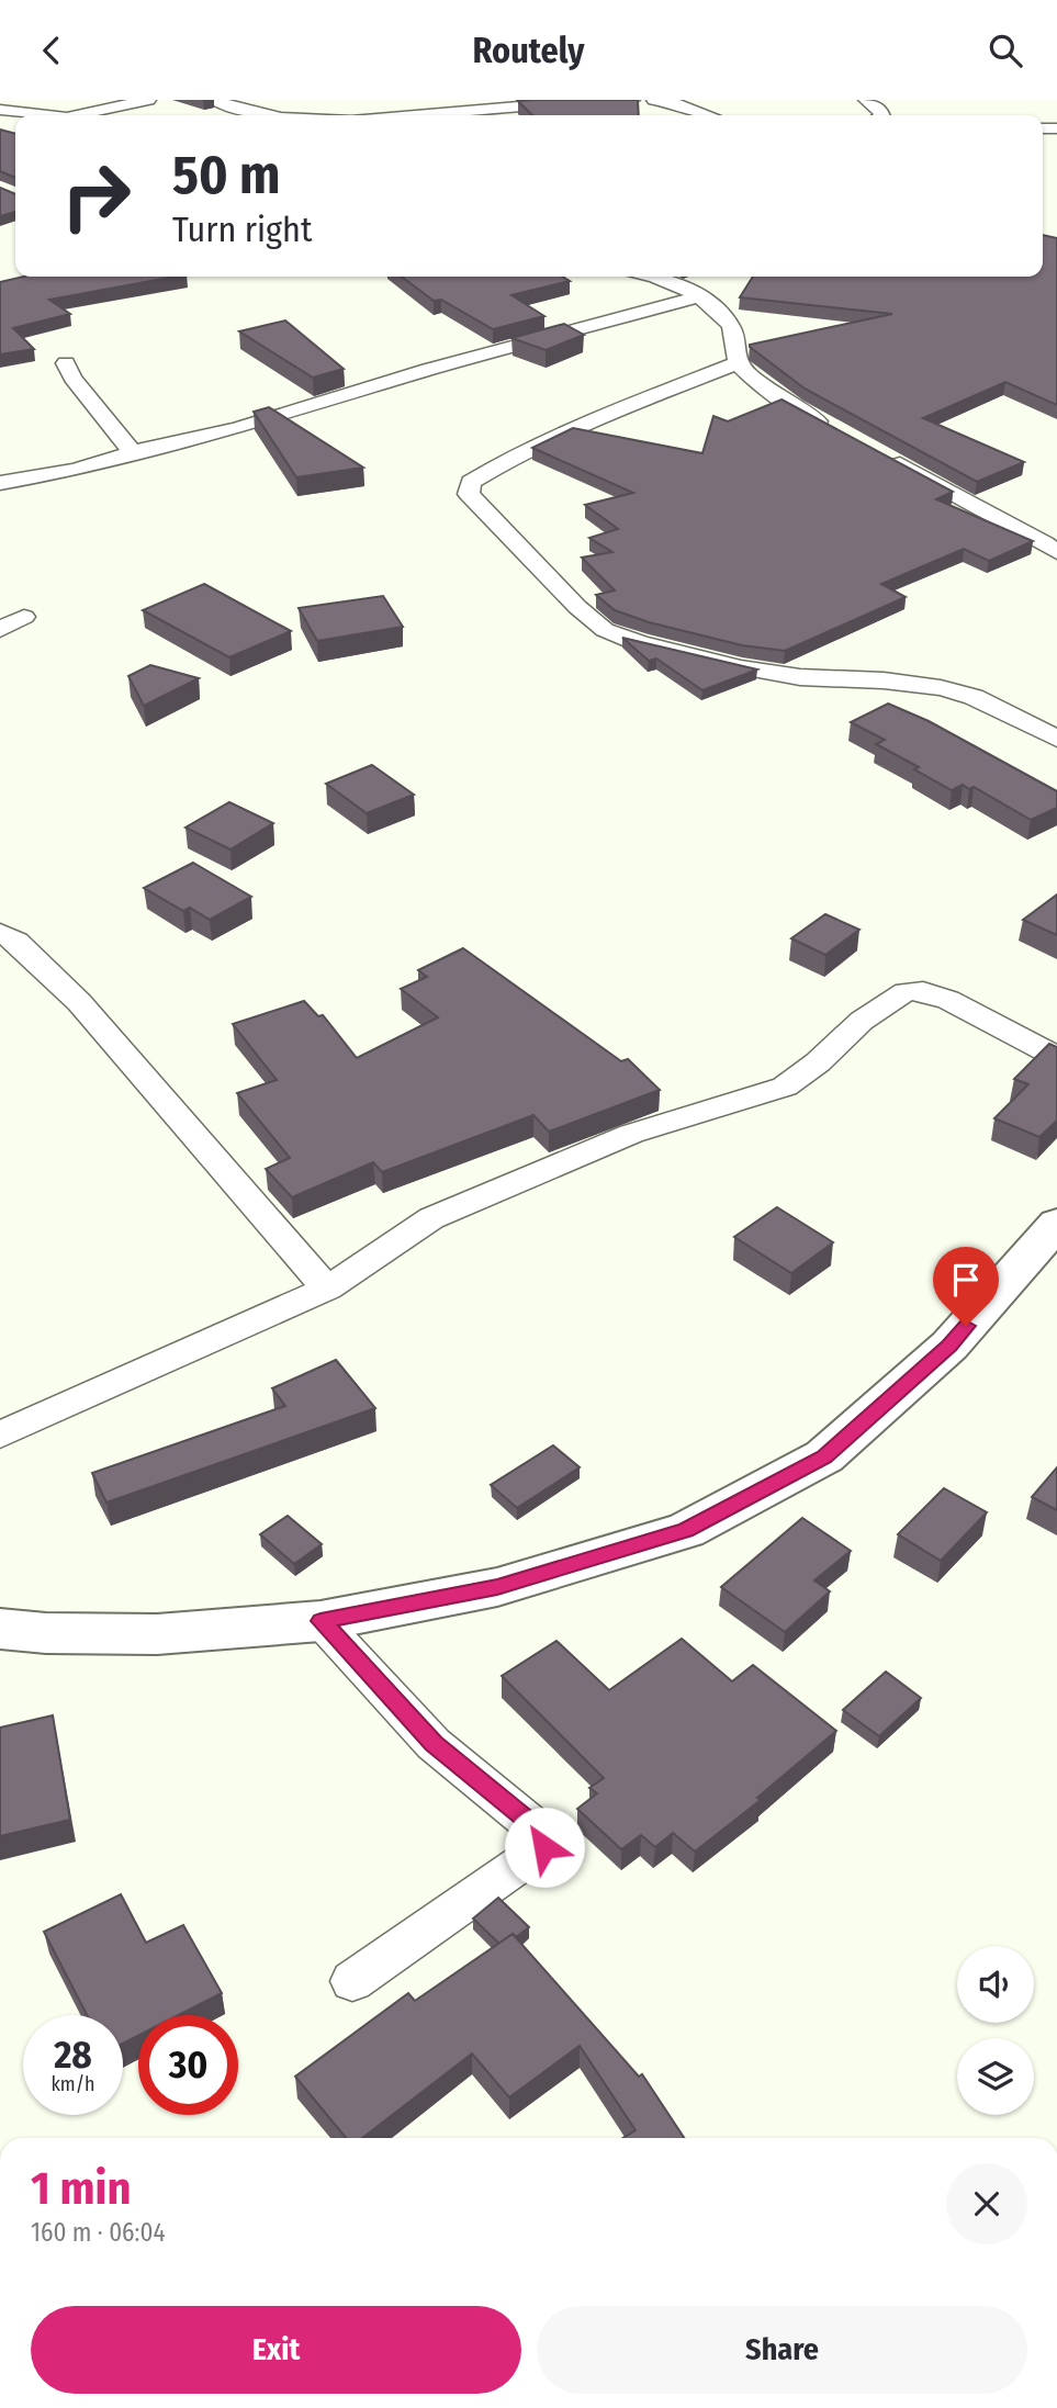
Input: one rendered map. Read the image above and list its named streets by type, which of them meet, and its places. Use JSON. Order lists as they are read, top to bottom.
{
  "page": {
    "header": "Routely",
    "turn": ["50 m", "Turn right"],
    "speed": "28 km/h",
    "limit": "30",
    "heading": ["1 min", "160 m · 06:04"],
    "buttons": ["Exit", "Share"]
  }
}
